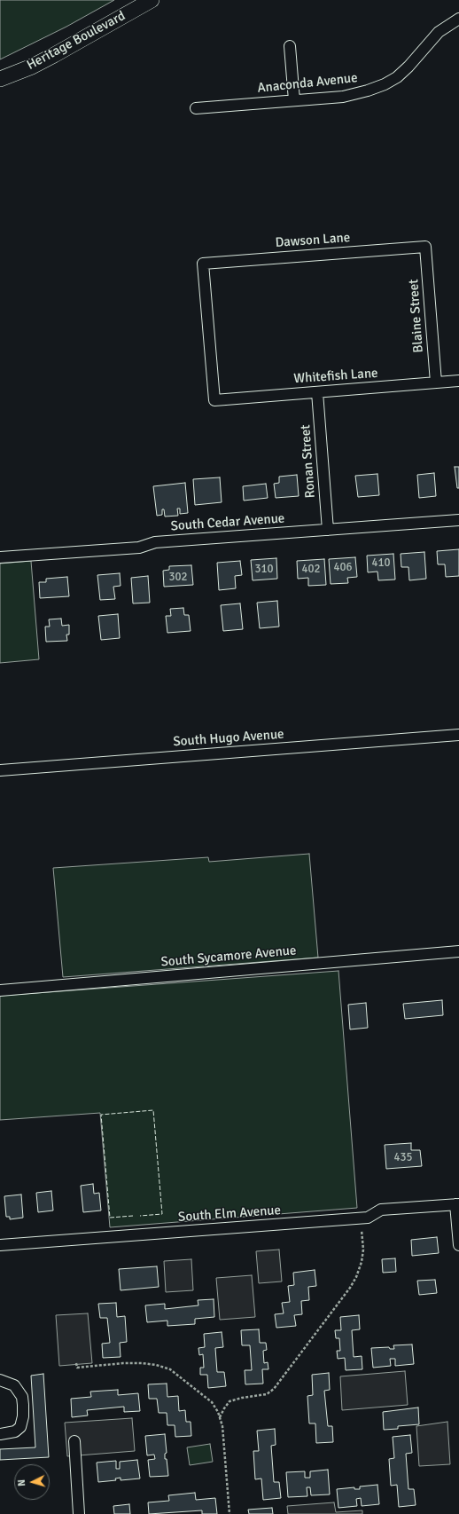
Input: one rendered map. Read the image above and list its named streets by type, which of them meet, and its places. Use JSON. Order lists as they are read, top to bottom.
{
  "streets": {
    "main road": ["Heritage Boulevard"],
    "street": [
      "Anaconda Avenue",
      "Dawson Lane",
      "Blaine Street",
      "Whitefish Lane",
      "Ronan Street",
      "South Cedar Avenue",
      "South Hugo Avenue",
      "South Sycamore Avenue",
      "South Elm Avenue"
    ]
  },
  "crossings": [
    ["Dawson Lane", "Blaine Street"],
    ["Dawson Lane", "Whitefish Lane"],
    ["Blaine Street", "Whitefish Lane"],
    ["Whitefish Lane", "Ronan Street"],
    ["Ronan Street", "South Cedar Avenue"]
  ],
  "house_numbers": [
    "410",
    "406",
    "310",
    "402",
    "302",
    "435"
  ],
  "north": "left"
}
